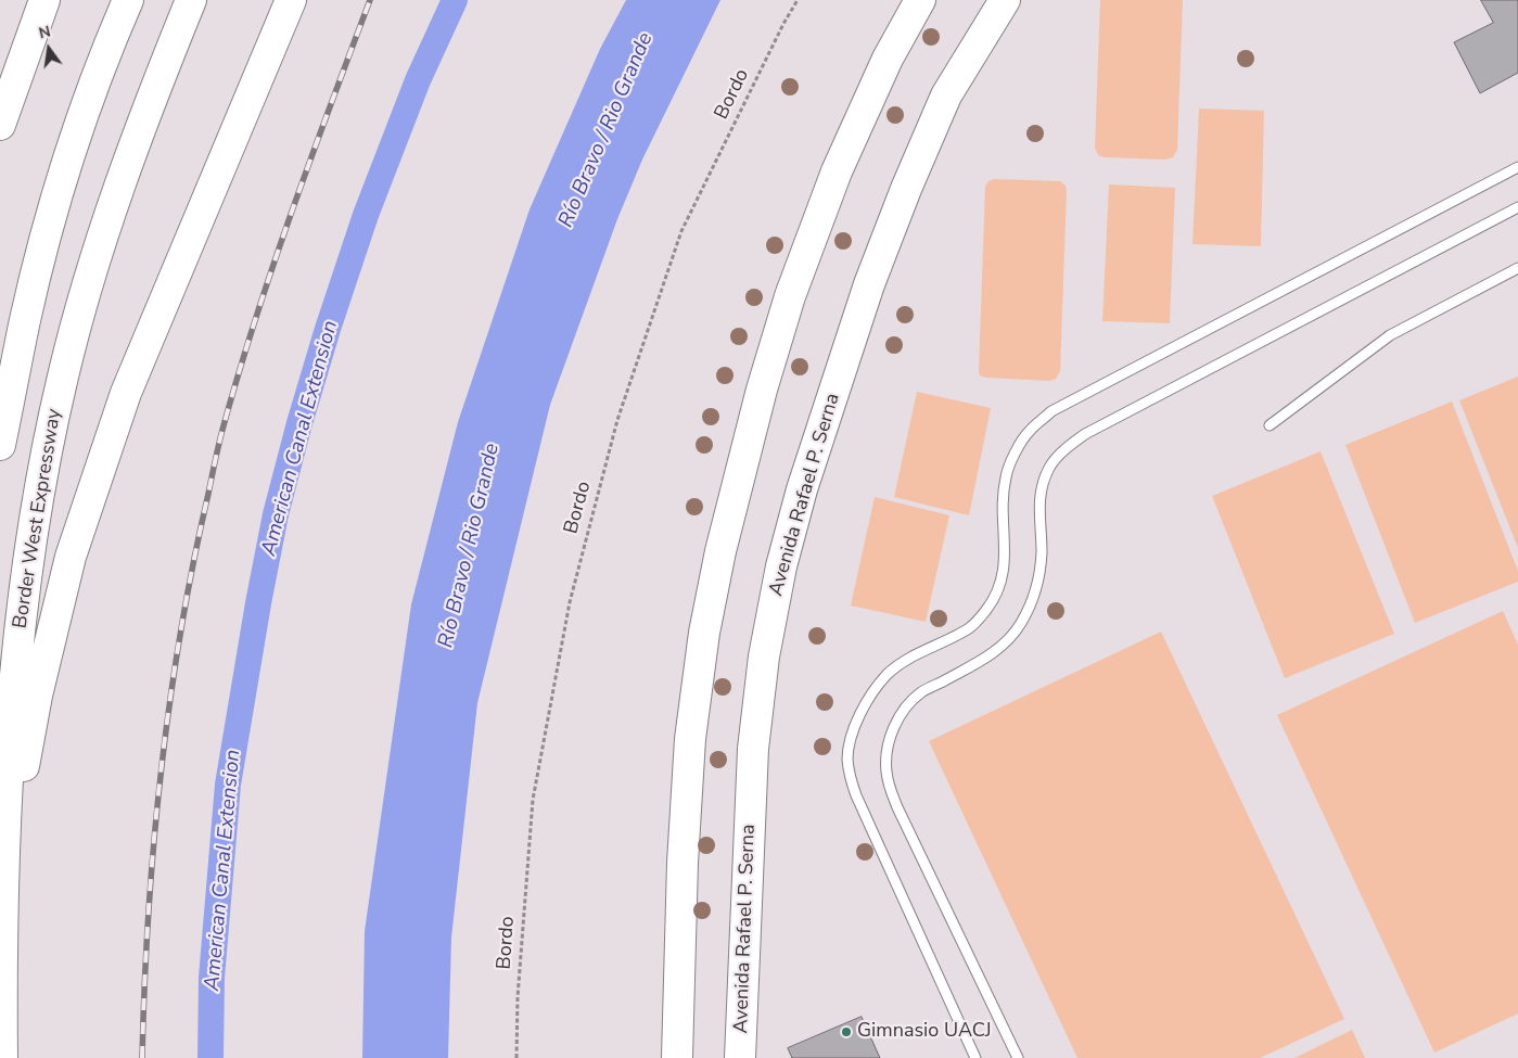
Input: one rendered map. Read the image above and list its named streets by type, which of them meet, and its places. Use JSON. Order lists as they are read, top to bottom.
{
  "streets": {
    "highway": ["Avenida Rafael P. Serna", "Border West Expressway"],
    "path": ["Bordo"]
  },
  "water": ["Río Bravo / Rio Grande", "American Canal Extension"],
  "places": ["Gimnasio UACJ"],
  "north": "top"
}
